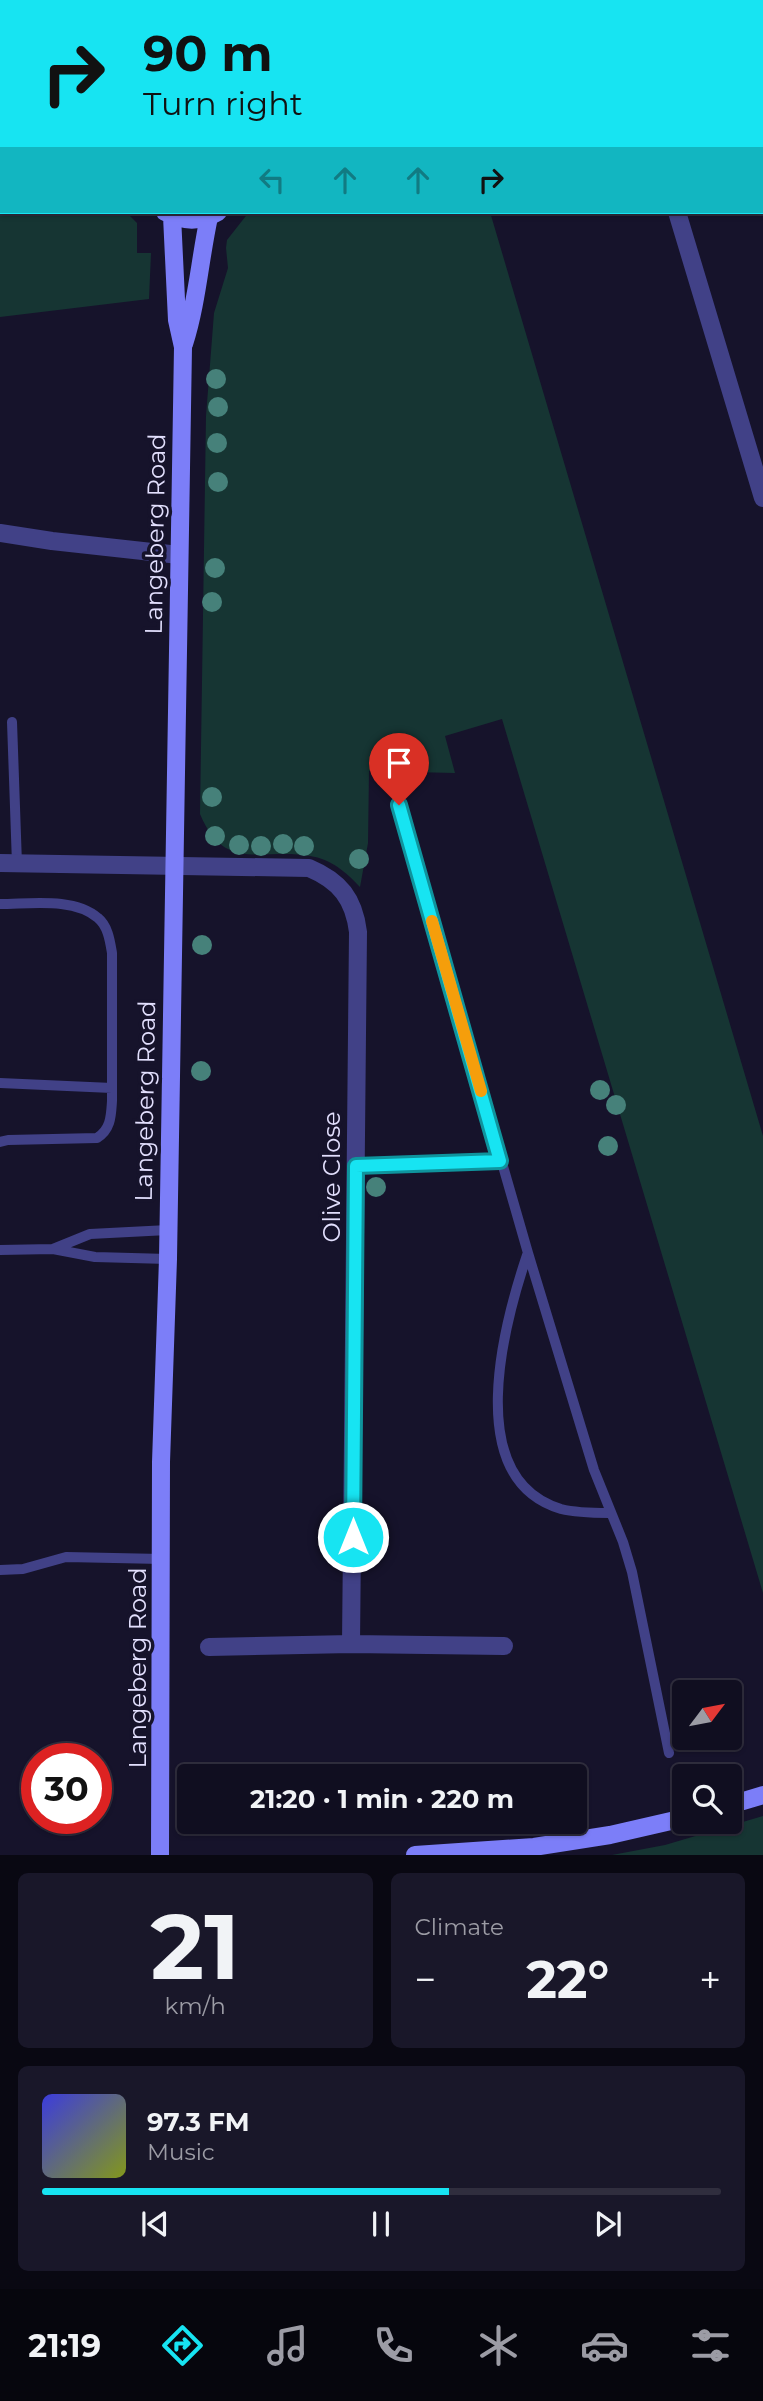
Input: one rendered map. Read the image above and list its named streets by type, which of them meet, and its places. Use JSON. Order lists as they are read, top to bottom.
{
  "streets": {
    "main road": ["Langeberg Road"],
    "street": ["Olive Close"]
  },
  "crossings": [
    ["Langeberg Road", "Olive Close"]
  ],
  "north": "top right",
  "page": {
    "turn": ["90 m", "Turn right"],
    "limit": "30",
    "trip": "21:20 · 1 min · 220 m",
    "tile": [
      ["21", "km/h"],
      "Climate"
    ],
    "heat": ["−", "22°", "+"],
    "song": ["97.3 FM", "Music"],
    "tabs": "21:19"
  }
}
